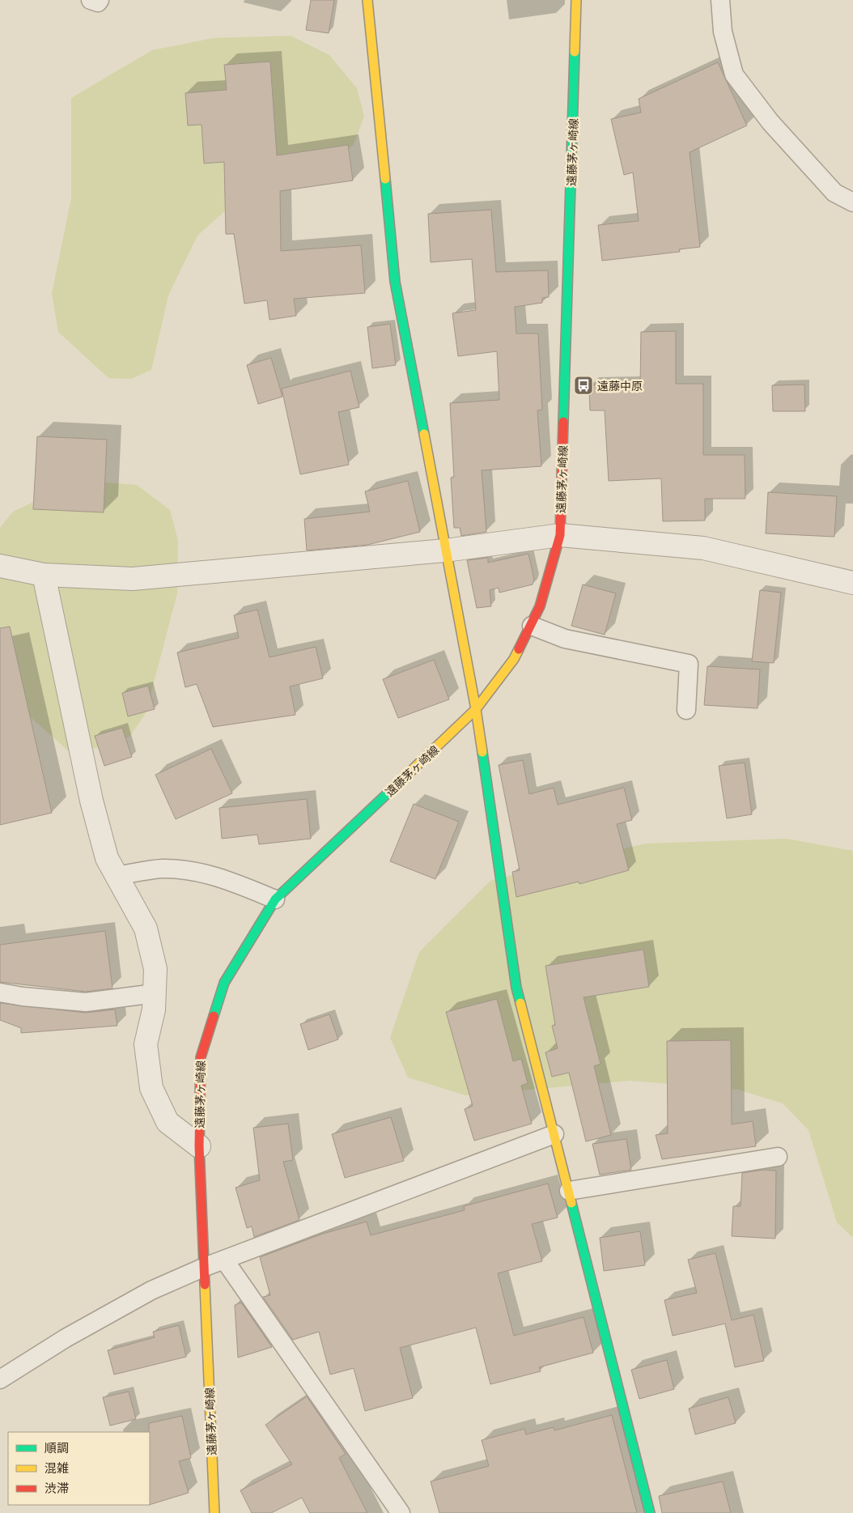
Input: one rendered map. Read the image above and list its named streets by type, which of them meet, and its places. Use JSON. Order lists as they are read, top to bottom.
{
  "streets": {
    "main road": ["遠藤茅ヶ崎線"]
  },
  "places": {
    "bus stop": ["遠藤中原"]
  },
  "legend": ["順調", "混雑", "渋滞"]
}
